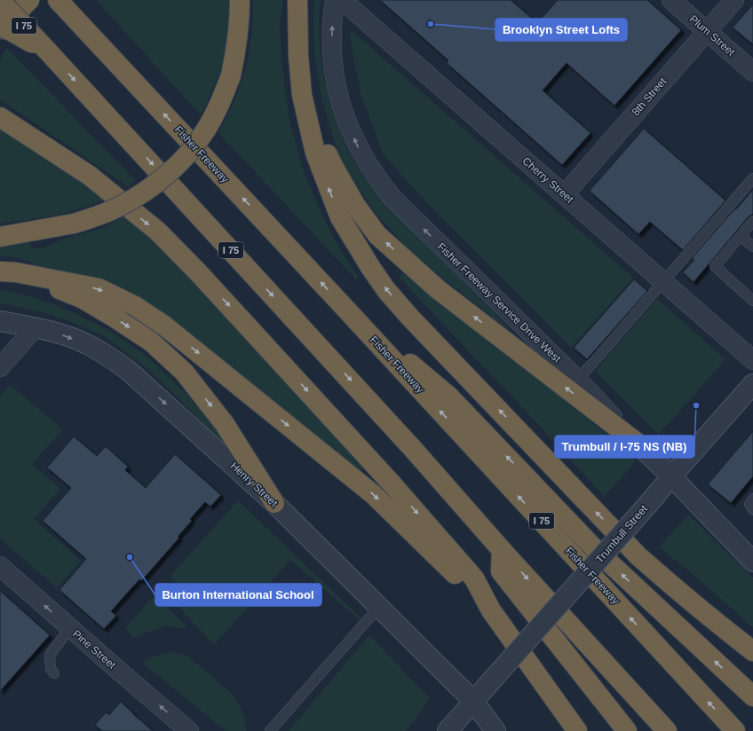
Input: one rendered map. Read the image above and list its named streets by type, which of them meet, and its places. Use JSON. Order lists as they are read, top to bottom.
{
  "streets": {
    "highway": ["I 75", "Fisher Freeway"],
    "street": [
      "Plum Street",
      "8th Street",
      "Cherry Street",
      "Fisher Freeway Service Drive West",
      "Henry Street",
      "Trumbull Street",
      "Pine Street"
    ]
  },
  "crossings": [
    ["Plum Street", "8th Street"],
    ["8th Street", "Cherry Street"],
    ["Fisher Freeway Service Drive West", "Trumbull Street"],
    ["Henry Street", "Trumbull Street"]
  ],
  "one_way": ["Fisher Freeway Service Drive West", "Henry Street", "Pine Street"],
  "places": ["Brooklyn Street Lofts", "Trumbull / I-75 NS (NB)", "Burton International School"]
}
